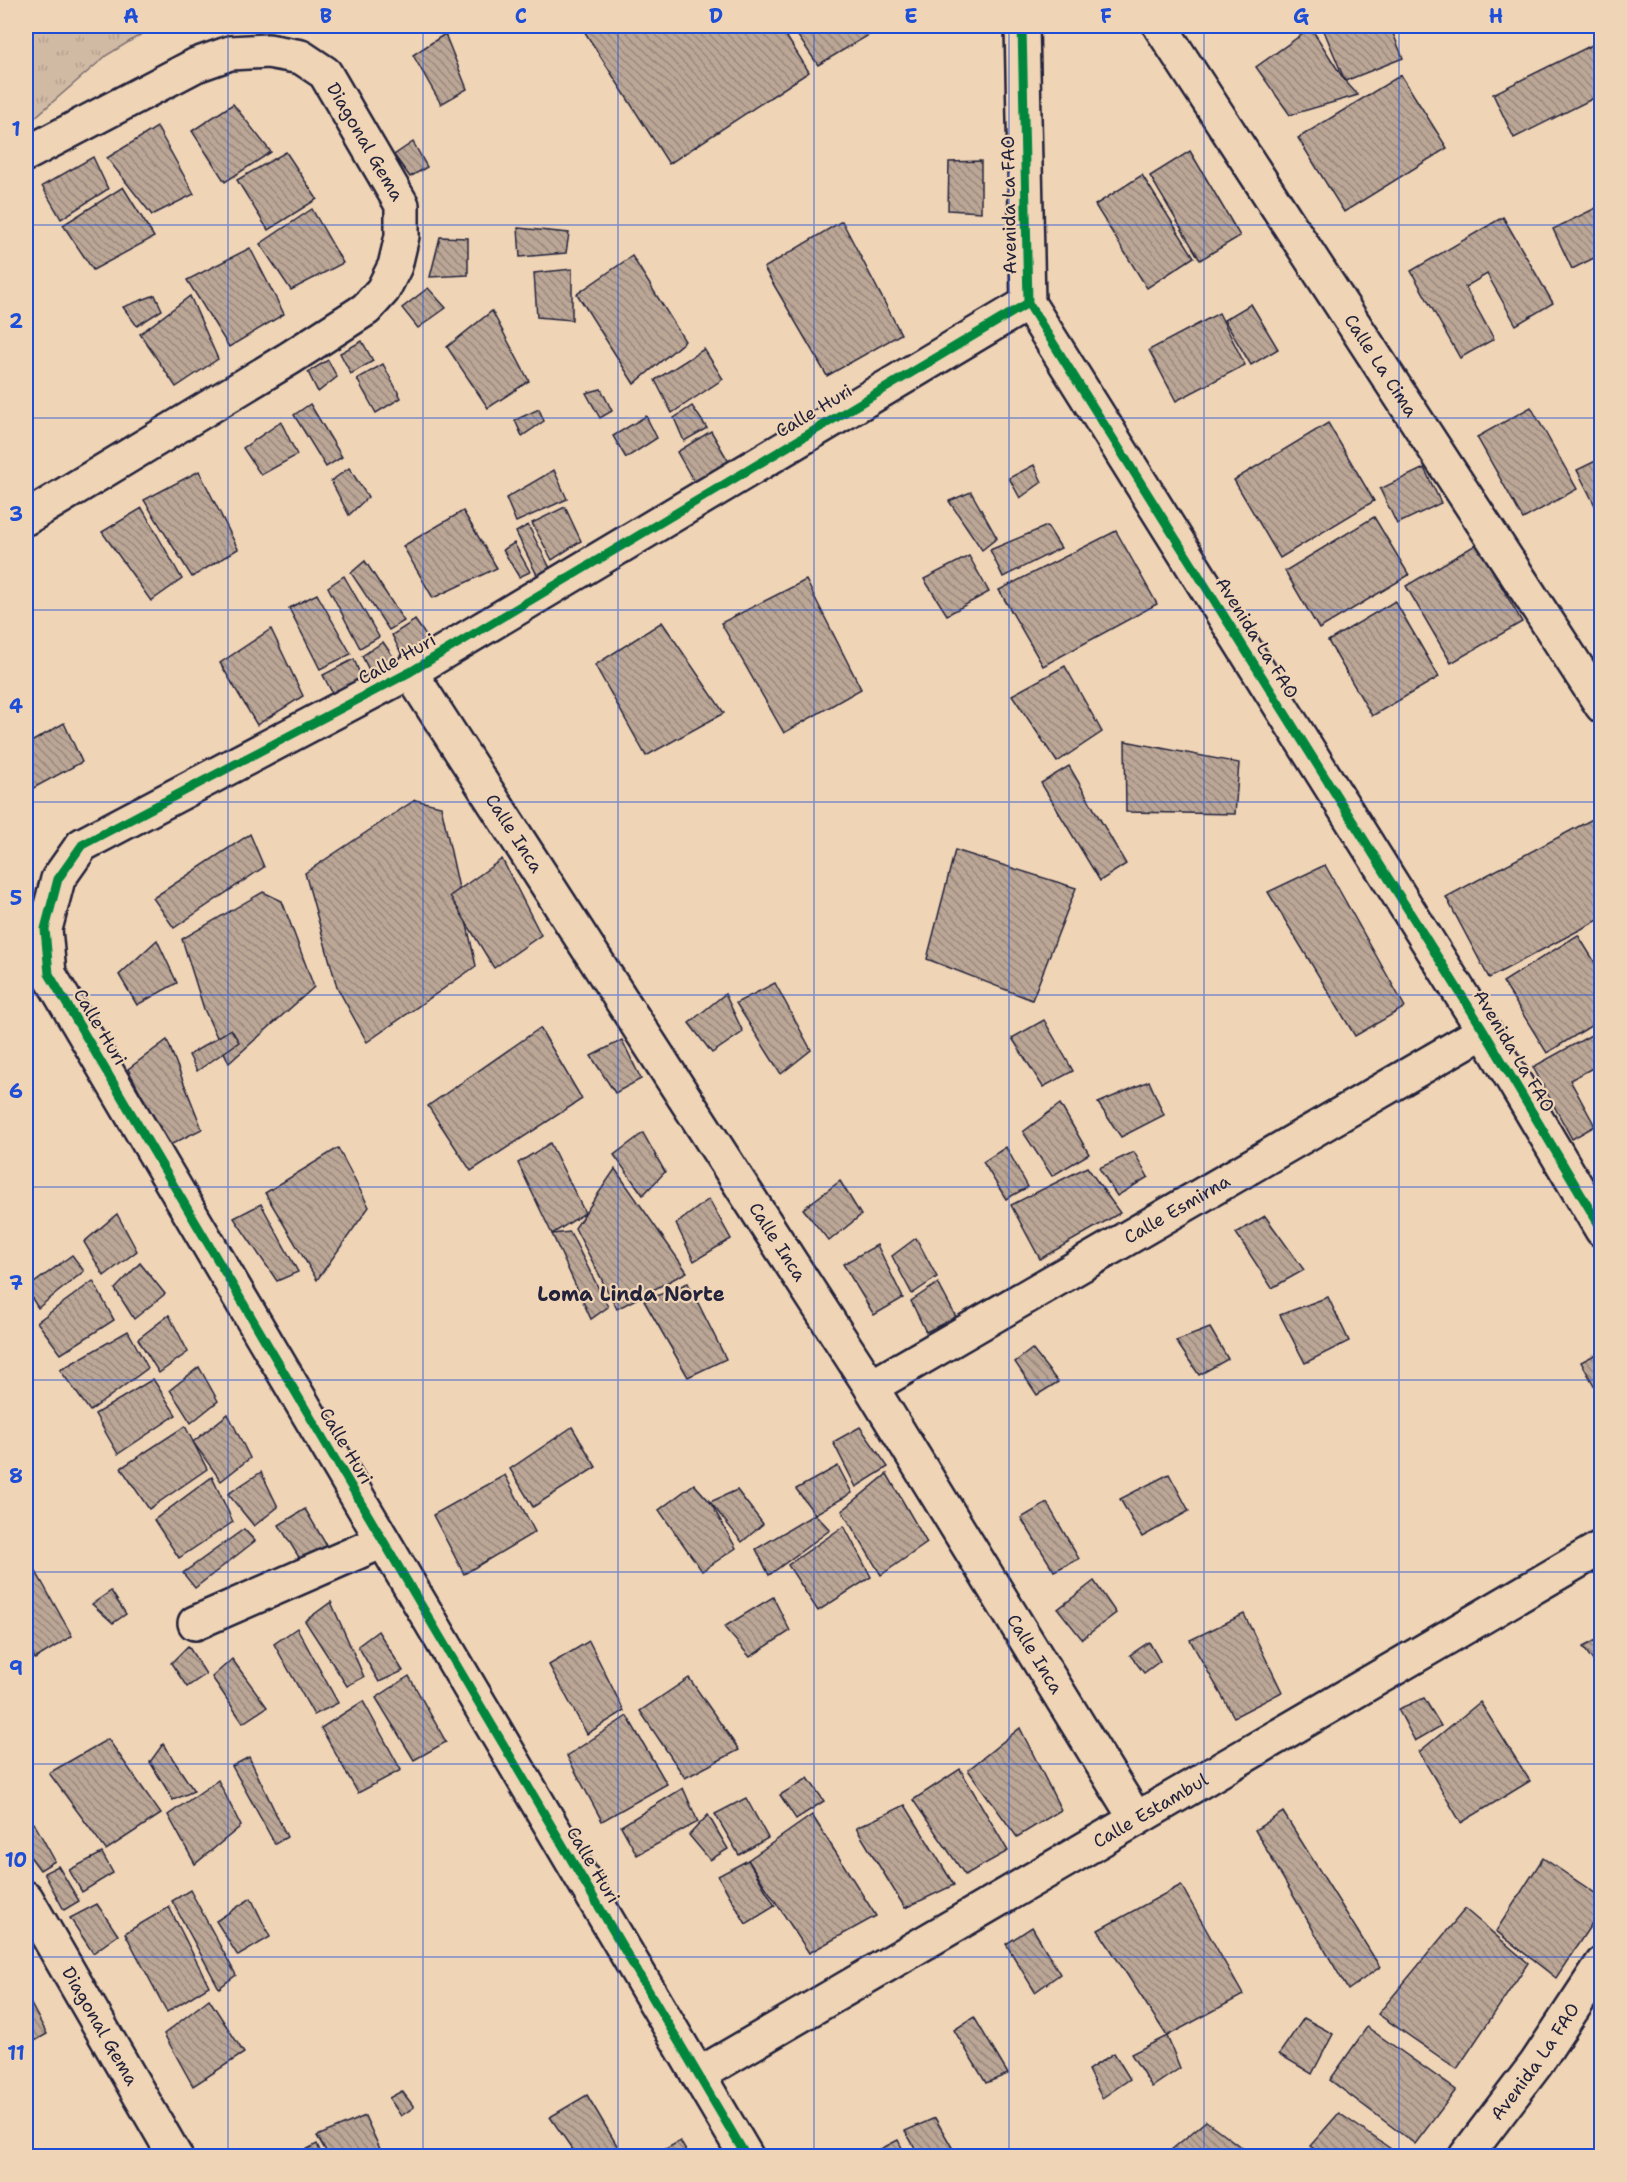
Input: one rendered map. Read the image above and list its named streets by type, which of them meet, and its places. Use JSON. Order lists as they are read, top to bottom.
{
  "streets": {
    "street": [
      "Diagonal Gema",
      "Avenida La FAO",
      "Calle La Cima",
      "Calle Huri",
      "Calle Inca",
      "Calle Esmirna",
      "Calle Estambul"
    ]
  },
  "crossings": [
    ["Avenida La FAO", "Calle Huri"],
    ["Avenida La FAO", "Calle Esmirna"],
    ["Calle Huri", "Calle Inca"],
    ["Calle Huri", "Calle Estambul"],
    ["Calle Inca", "Calle Esmirna"],
    ["Calle Inca", "Calle Estambul"]
  ],
  "districts": ["Loma Linda Norte"],
  "grid": {
    "columns": [
      "A",
      "B",
      "C",
      "D",
      "E",
      "F",
      "G",
      "H"
    ],
    "rows": [
      "1",
      "2",
      "3",
      "4",
      "5",
      "6",
      "7",
      "8",
      "9",
      "10",
      "11"
    ]
  }
}
